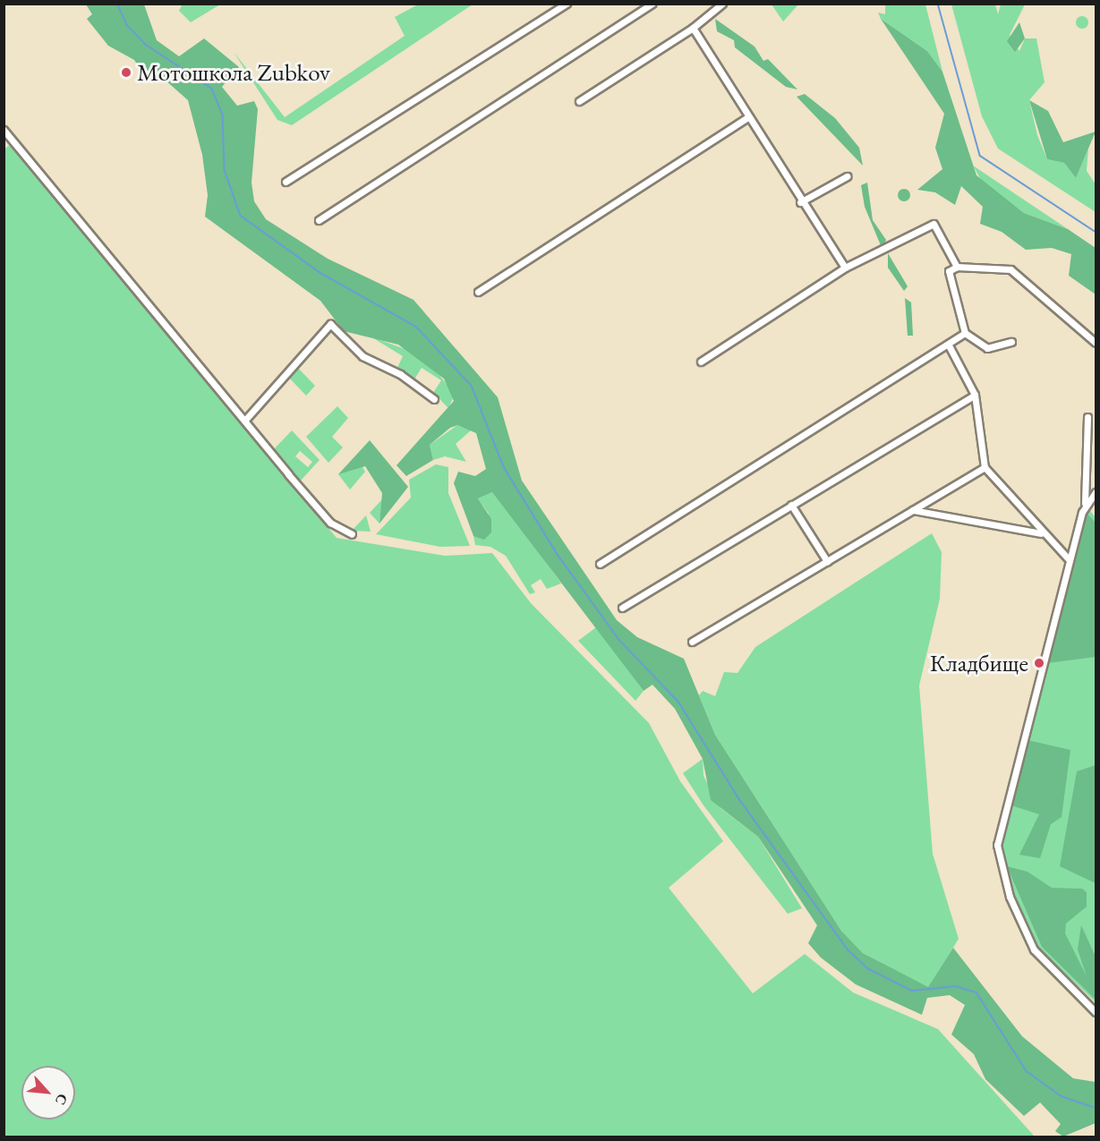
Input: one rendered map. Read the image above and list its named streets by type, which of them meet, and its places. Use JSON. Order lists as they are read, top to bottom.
{
  "places": ["Мотошкола Zubkov", "Кладбище"],
  "north": "bottom right"
}
